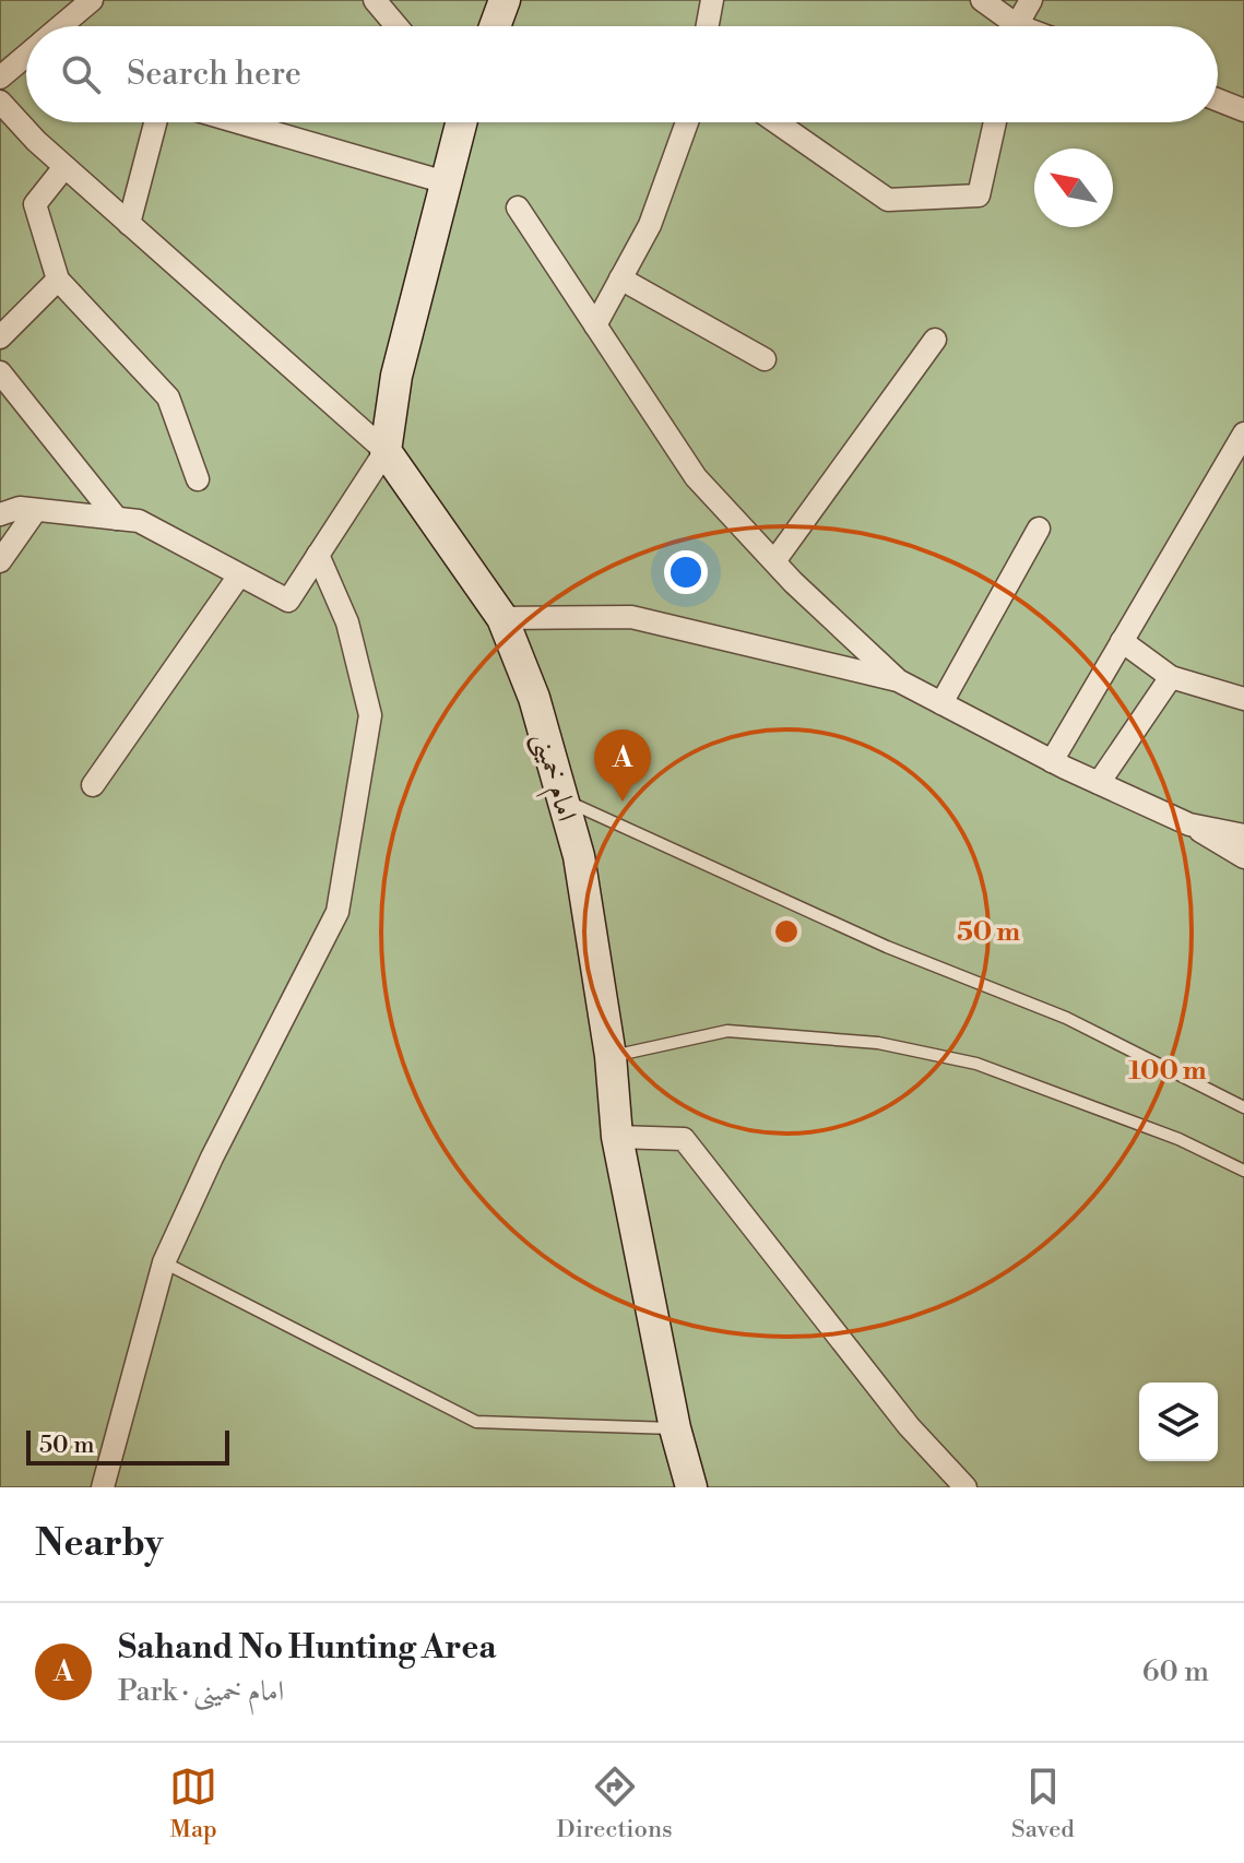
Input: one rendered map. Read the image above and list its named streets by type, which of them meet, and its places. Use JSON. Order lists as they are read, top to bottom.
{
  "streets": {
    "street": ["امام خمینی"]
  },
  "scale_bar": "50 m",
  "north": "top left",
  "page": {
    "search": "Search here",
    "pins": "A",
    "scale": "50 m",
    "heading": "Nearby",
    "list": [
      {
        "mark": "A",
        "name": "Sahand No Hunting Area",
        "note": "Park · امام خمینی",
        "value": "60 m"
      }
    ],
    "nav": ["Map", "Directions", "Saved"]
  },
  "rings": ["50 m", "100 m"]
}
